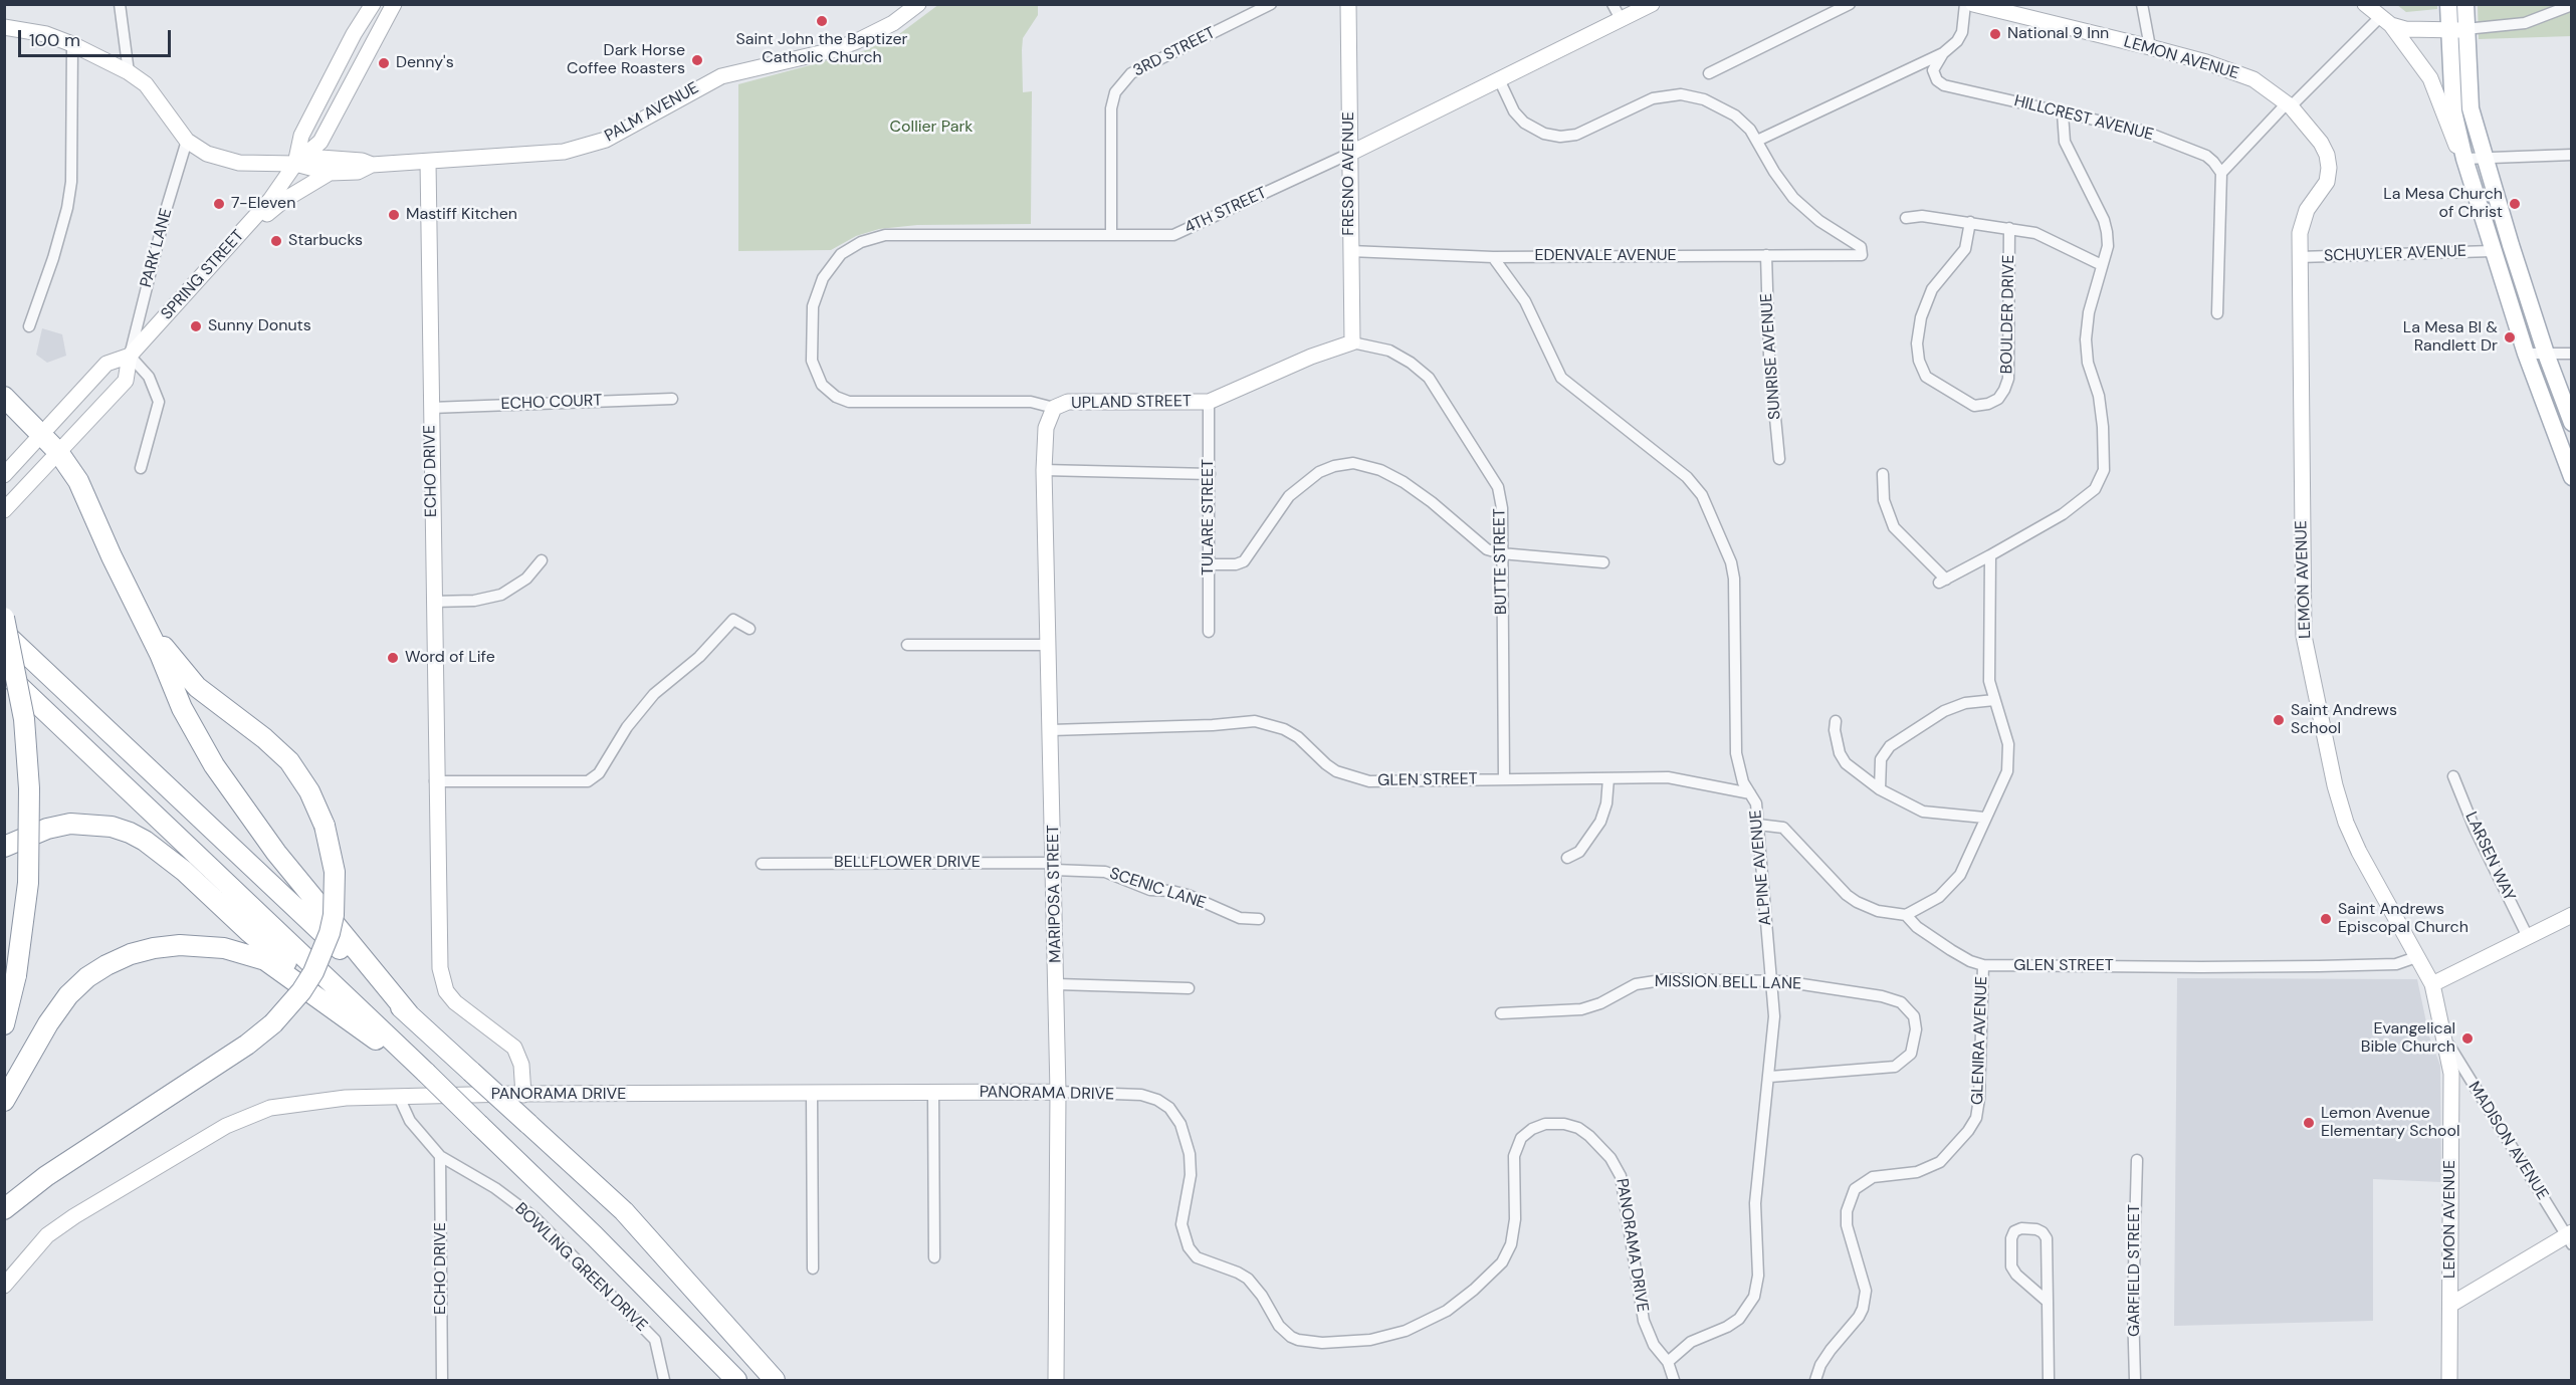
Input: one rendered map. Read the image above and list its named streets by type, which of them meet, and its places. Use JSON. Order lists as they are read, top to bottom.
{
  "streets": {
    "street": [
      "3RD STREET",
      "LEMON AVENUE",
      "PALM AVENUE",
      "HILLCREST AVENUE",
      "FRESNO AVENUE",
      "4TH STREET",
      "PARK LANE",
      "SCHUYLER AVENUE",
      "EDENVALE AVENUE",
      "SPRING STREET",
      "BOULDER DRIVE",
      "SUNRISE AVENUE",
      "ECHO COURT",
      "UPLAND STREET",
      "ECHO DRIVE",
      "TULARE STREET",
      "BUTTE STREET",
      "GLEN STREET",
      "LARSEN WAY",
      "BELLFLOWER DRIVE",
      "ALPINE AVENUE",
      "SCENIC LANE",
      "MARIPOSA STREET",
      "MISSION BELL LANE",
      "GLENIRA AVENUE",
      "PANORAMA DRIVE",
      "MADISON AVENUE",
      "BOWLING GREEN DRIVE",
      "GARFIELD STREET"
    ]
  },
  "crossings": [
    ["3RD STREET", "4TH STREET"],
    ["LEMON AVENUE", "SCHUYLER AVENUE"],
    ["LEMON AVENUE", "GLEN STREET"],
    ["LEMON AVENUE", "MADISON AVENUE"],
    ["PALM AVENUE", "SPRING STREET"],
    ["PALM AVENUE", "ECHO DRIVE"],
    ["FRESNO AVENUE", "4TH STREET"],
    ["FRESNO AVENUE", "EDENVALE AVENUE"],
    ["FRESNO AVENUE", "UPLAND STREET"],
    ["FRESNO AVENUE", "BUTTE STREET"],
    ["4TH STREET", "UPLAND STREET"],
    ["PARK LANE", "SPRING STREET"],
    ["EDENVALE AVENUE", "SUNRISE AVENUE"],
    ["EDENVALE AVENUE", "ALPINE AVENUE"],
    ["ECHO COURT", "ECHO DRIVE"],
    ["UPLAND STREET", "TULARE STREET"],
    ["UPLAND STREET", "BUTTE STREET"],
    ["UPLAND STREET", "MARIPOSA STREET"],
    ["ECHO DRIVE", "PANORAMA DRIVE"],
    ["ECHO DRIVE", "BOWLING GREEN DRIVE"],
    ["BUTTE STREET", "GLEN STREET"],
    ["GLEN STREET", "ALPINE AVENUE"],
    ["GLEN STREET", "MARIPOSA STREET"],
    ["GLEN STREET", "GLENIRA AVENUE"],
    ["BELLFLOWER DRIVE", "SCENIC LANE"],
    ["BELLFLOWER DRIVE", "MARIPOSA STREET"],
    ["ALPINE AVENUE", "MISSION BELL LANE"],
    ["ALPINE AVENUE", "PANORAMA DRIVE"],
    ["SCENIC LANE", "MARIPOSA STREET"],
    ["MARIPOSA STREET", "PANORAMA DRIVE"],
    ["PANORAMA DRIVE", "BOWLING GREEN DRIVE"]
  ],
  "parks": ["Collier Park"],
  "places": [
    "Saint John the Baptizer Catholic Church",
    "National 9 Inn",
    "Dark Horse Coffee Roasters",
    "Denny's",
    "7-Eleven",
    "La Mesa Church of Christ",
    "Mastiff Kitchen",
    "Starbucks",
    "Sunny Donuts",
    "La Mesa Bl & Randlett Dr",
    "Word of Life",
    "Saint Andrews School",
    "Saint Andrews Episcopal Church",
    "Evangelical Bible Church",
    "Lemon Avenue Elementary School"
  ],
  "scale_bar": "100 m"
}
